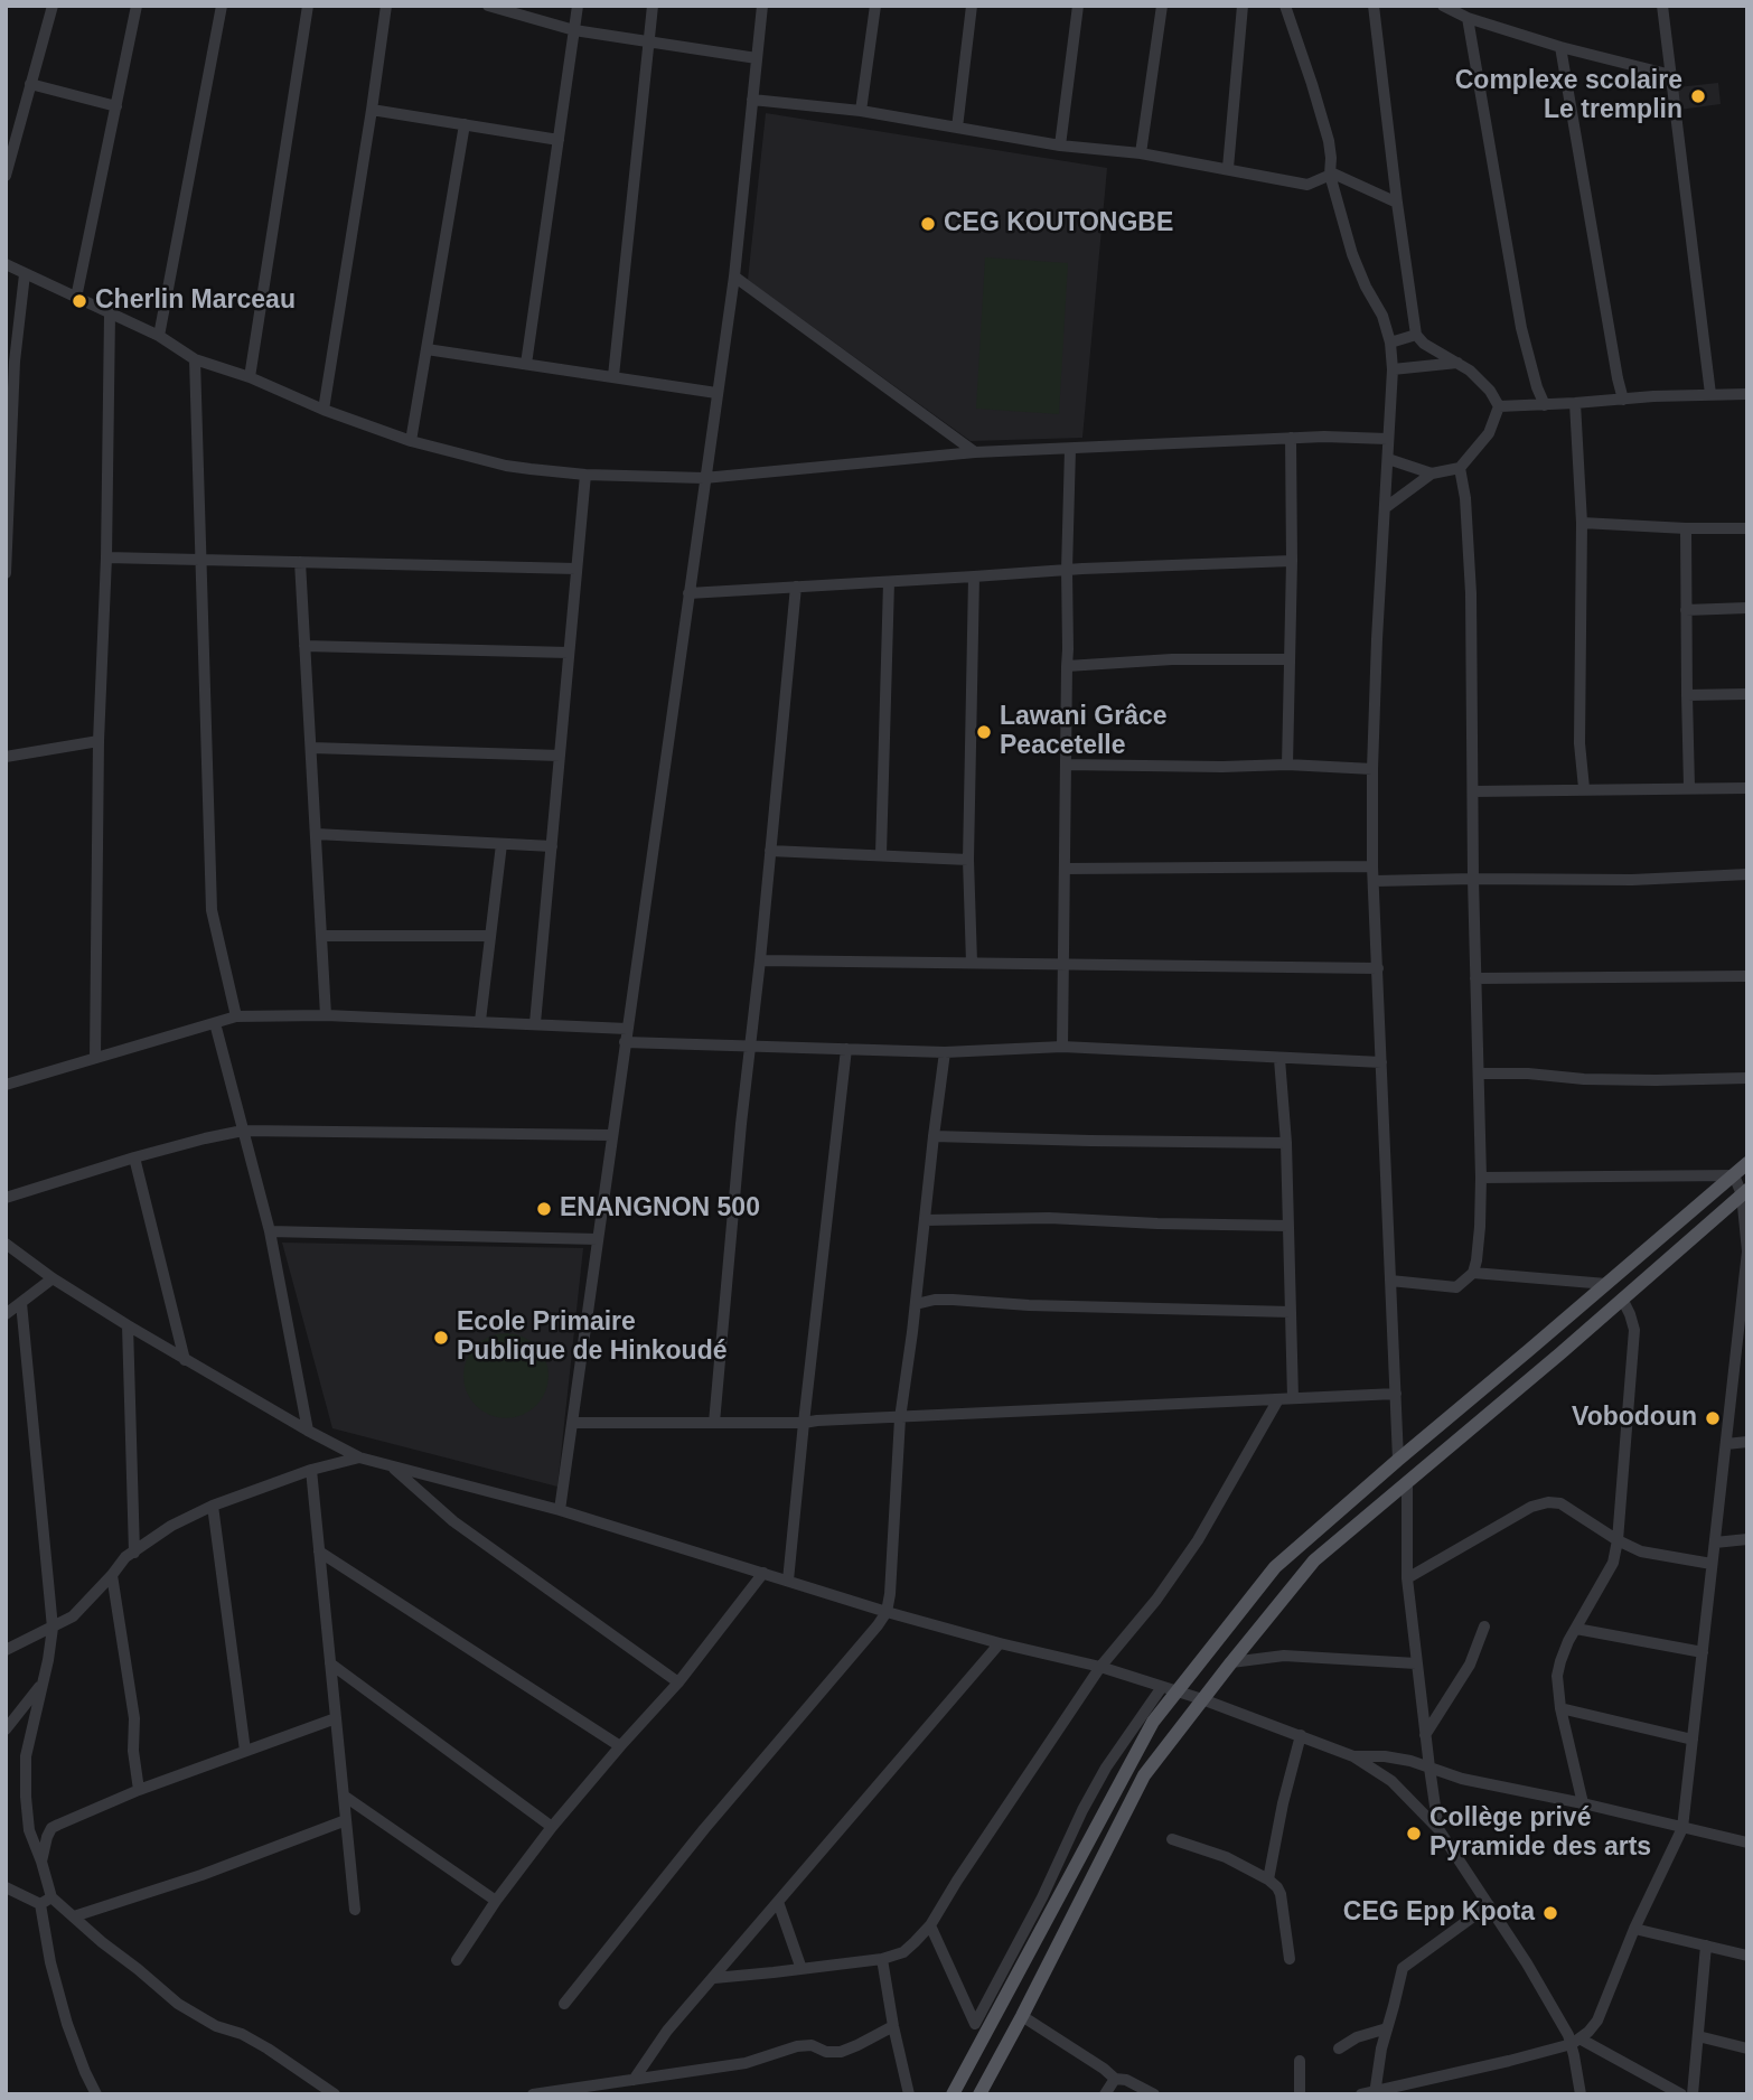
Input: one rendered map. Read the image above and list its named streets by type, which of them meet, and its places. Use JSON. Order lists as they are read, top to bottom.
{
  "places": [
    "Complexe scolaire Le tremplin",
    "CEG KOUTONGBE",
    "Cherlin Marceau",
    "Lawani Grâce Peacetelle",
    "ENANGNON 500",
    "Ecole Primaire Publique de Hinkoudé",
    "Vobodoun",
    "Collège privé Pyramide des arts",
    "CEG Epp Kpota"
  ]
}
